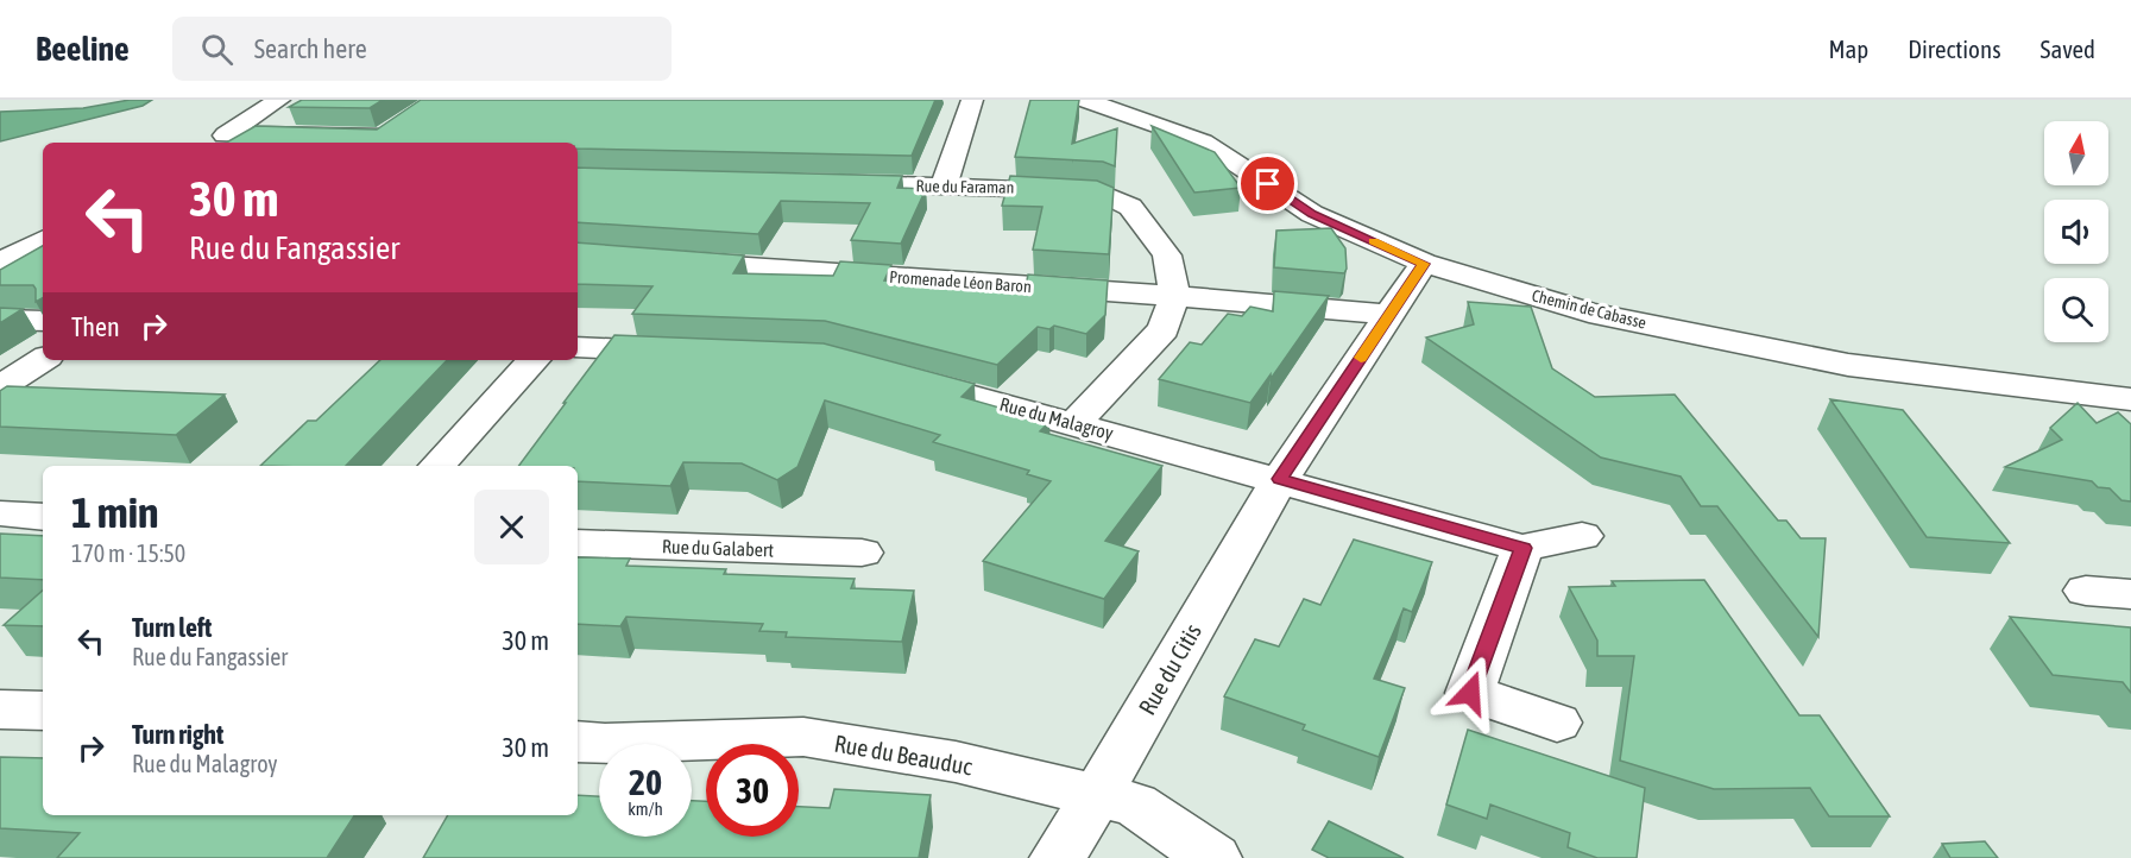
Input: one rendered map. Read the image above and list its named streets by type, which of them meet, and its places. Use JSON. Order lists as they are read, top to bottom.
{
  "streets": {
    "street": [
      "Rue du Faraman",
      "Promenade Léon Baron",
      "Chemin de Cabasse",
      "Rue du Malagroy",
      "Rue du Galabert",
      "Rue du Citis",
      "Rue du Beauduc"
    ]
  },
  "crossings": [
    ["Rue du Faraman", "Promenade Léon Baron"],
    ["Rue du Faraman", "Rue du Malagroy"],
    ["Rue du Malagroy", "Rue du Citis"],
    ["Rue du Citis", "Rue du Beauduc"]
  ],
  "north": "top",
  "page": {
    "header": "Beeline",
    "search": "Search here",
    "nav": ["Map", "Directions", "Saved"],
    "turn": ["30 m", "Rue du Fangassier"],
    "then": "Then",
    "heading": ["1 min", "170 m · 15:50"],
    "list": [
      {
        "name": "Turn left",
        "note": "Rue du Fangassier",
        "value": "30 m"
      },
      {
        "name": "Turn right",
        "note": "Rue du Malagroy",
        "value": "30 m"
      }
    ],
    "speed": "20 km/h",
    "limit": "30"
  }
}
